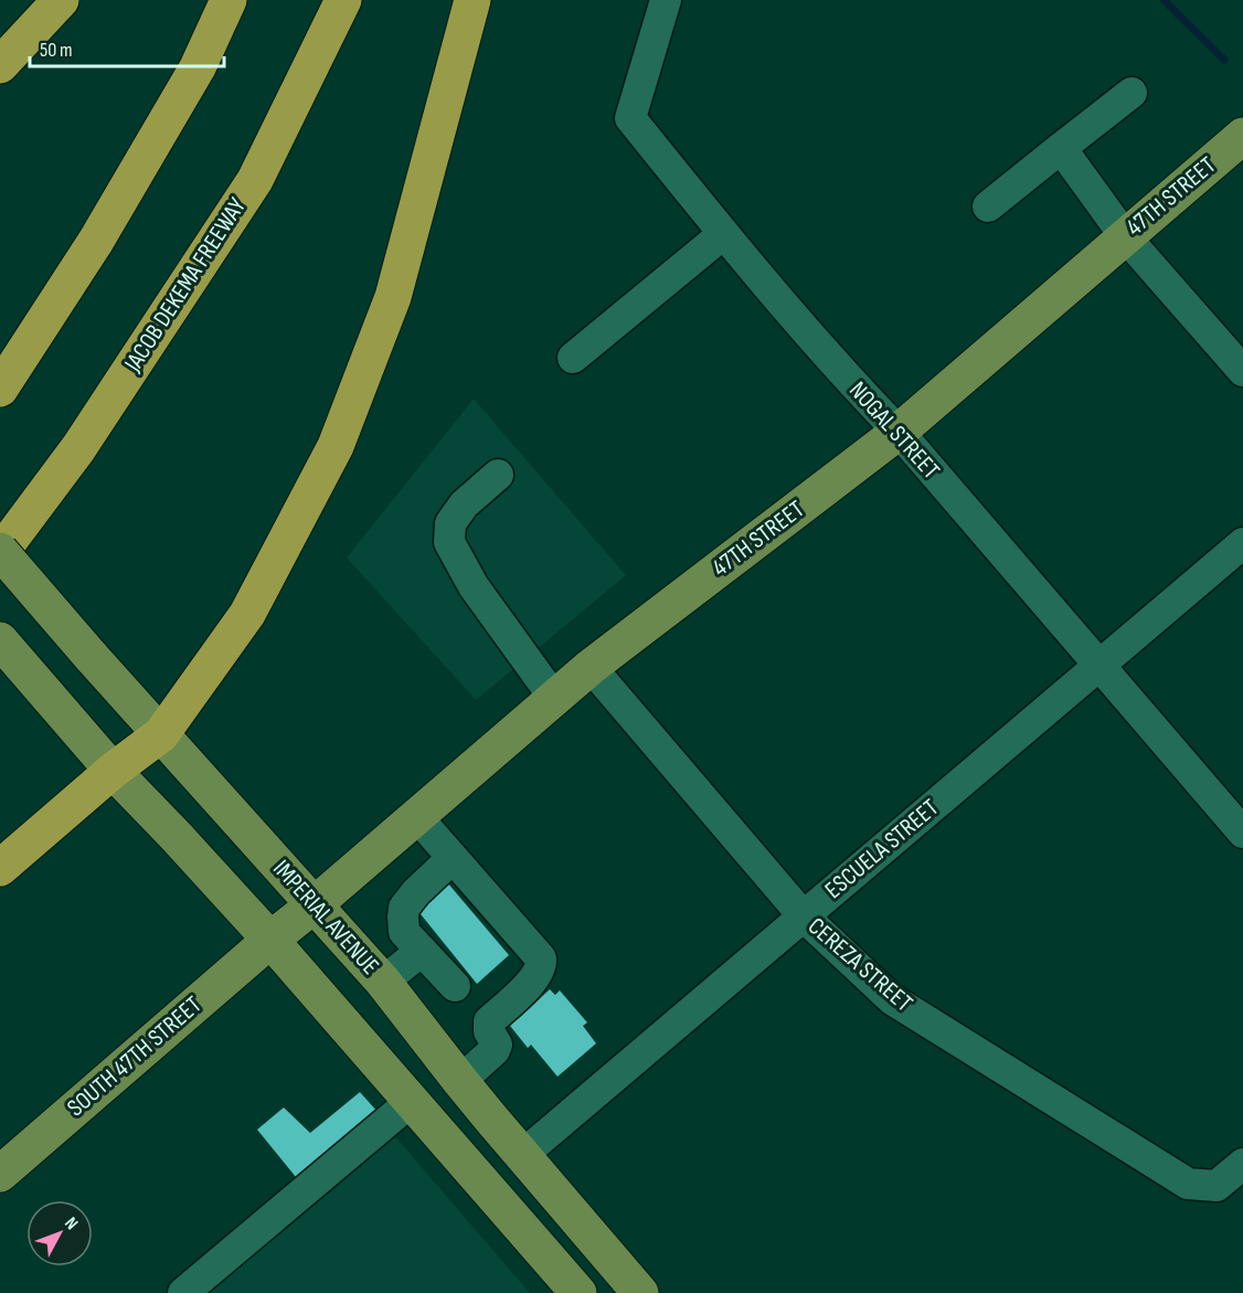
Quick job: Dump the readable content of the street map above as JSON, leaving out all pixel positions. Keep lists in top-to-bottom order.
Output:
{
  "streets": {
    "highway": ["JACOB DEKEMA FREEWAY"],
    "main road": ["47TH STREET", "IMPERIAL AVENUE", "SOUTH 47TH STREET"],
    "street": ["NOGAL STREET", "ESCUELA STREET", "CEREZA STREET"]
  },
  "crossings": [
    ["47TH STREET", "NOGAL STREET"],
    ["47TH STREET", "IMPERIAL AVENUE"],
    ["47TH STREET", "CEREZA STREET"],
    ["47TH STREET", "SOUTH 47TH STREET"],
    ["JACOB DEKEMA FREEWAY", "IMPERIAL AVENUE"],
    ["NOGAL STREET", "ESCUELA STREET"],
    ["ESCUELA STREET", "IMPERIAL AVENUE"],
    ["ESCUELA STREET", "CEREZA STREET"]
  ],
  "scale_bar": "50 m",
  "north": "top right"
}
